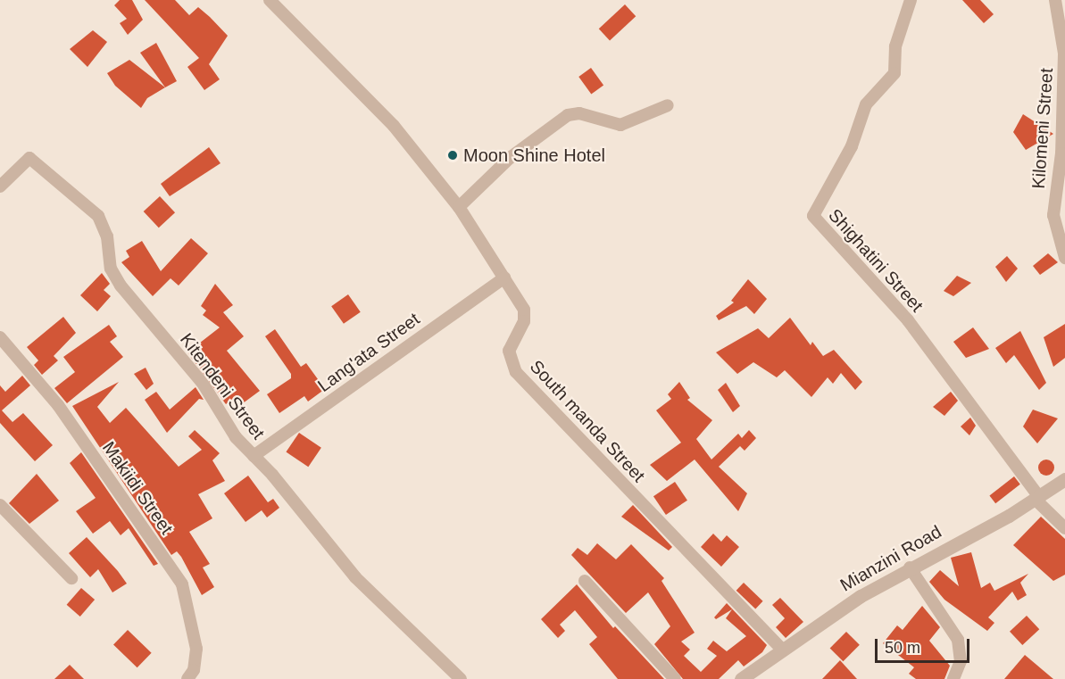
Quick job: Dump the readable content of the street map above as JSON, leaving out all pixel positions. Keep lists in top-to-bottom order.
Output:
{
  "streets": {
    "street": [
      "Kilomeni Street",
      "Shighatini Street",
      "Lang'ata Street",
      "Kitendeni Street",
      "South manda Street",
      "Makiidi Street",
      "Mianzini Road"
    ]
  },
  "crossings": [
    ["Shighatini Street", "Mianzini Road"],
    ["Lang'ata Street", "Kitendeni Street"],
    ["Lang'ata Street", "South manda Street"],
    ["South manda Street", "Mianzini Road"]
  ],
  "places": ["Moon Shine Hotel"],
  "scale_bar": "50 m"
}
